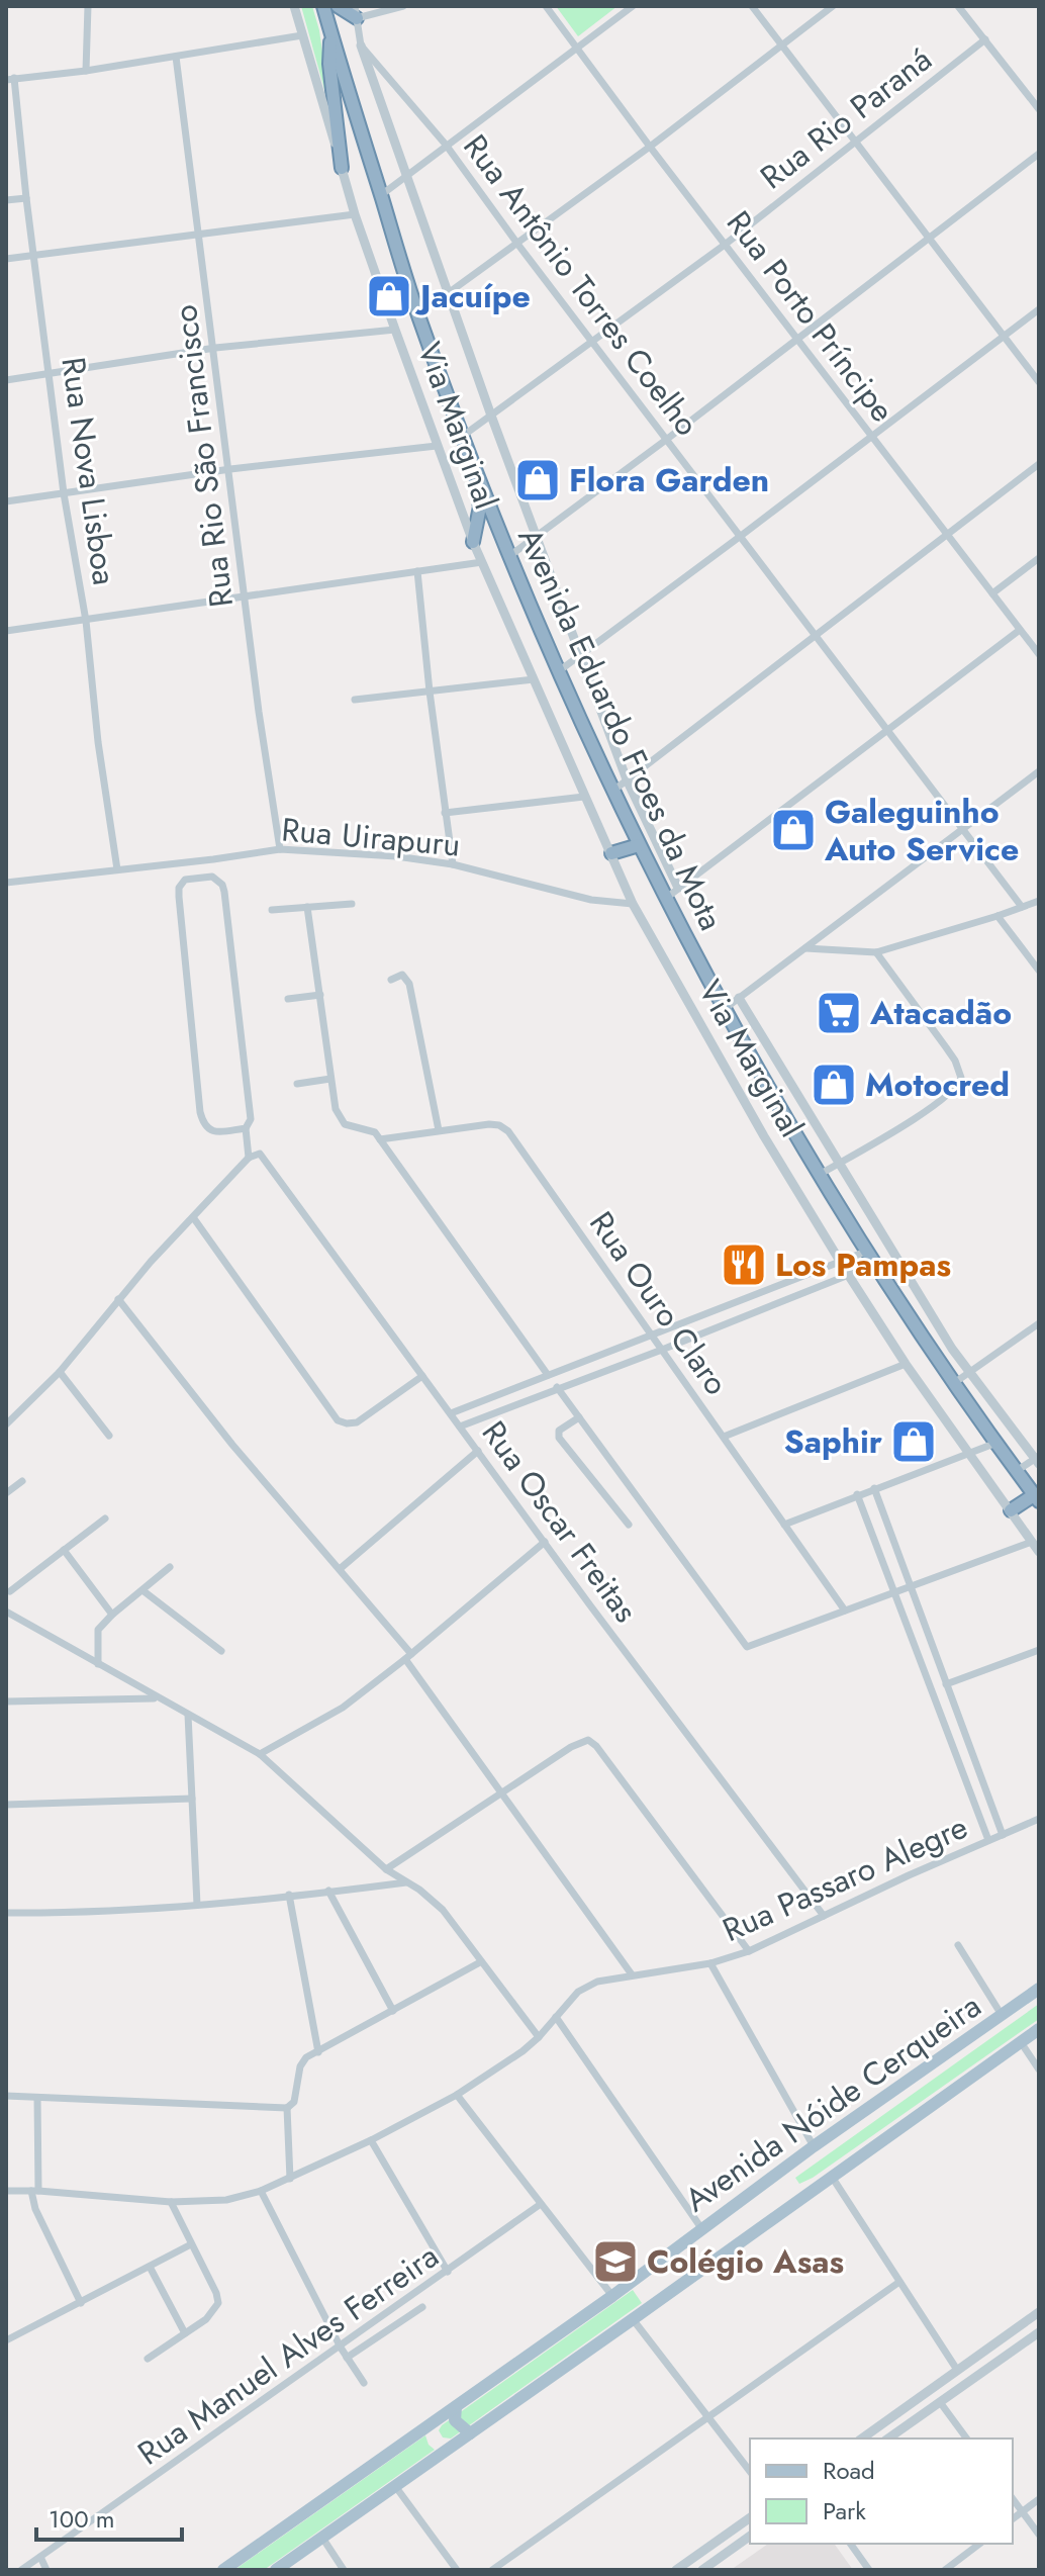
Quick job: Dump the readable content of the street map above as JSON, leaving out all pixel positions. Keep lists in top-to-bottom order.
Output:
{
  "streets": {
    "highway": ["Avenida Eduardo Froes da Mota"],
    "main road": ["Avenida Nóide Cerqueira"],
    "street": [
      "Rua Rio Paraná",
      "Rua Antônio Torres Coelho",
      "Rua Porto Príncipe",
      "Via Marginal",
      "Rua Rio São Francisco",
      "Rua Nova Lisboa",
      "Rua Uirapuru",
      "Rua Ouro Claro",
      "Rua Oscar Freitas",
      "Rua Passaro Alegre",
      "Rua Manuel Alves Ferreira"
    ]
  },
  "crossings": [
    ["Rua Rio Paraná", "Rua Antônio Torres Coelho"],
    ["Rua Rio Paraná", "Rua Porto Príncipe"],
    ["Rua Rio Paraná", "Avenida Eduardo Froes da Mota"],
    ["Via Marginal", "Rua Uirapuru"],
    ["Rua Rio São Francisco", "Rua Uirapuru"],
    ["Rua Nova Lisboa", "Rua Uirapuru"],
    ["Rua Oscar Freitas", "Rua Passaro Alegre"]
  ],
  "places": {
    "shop": [
      "Jacuípe",
      "Flora Garden",
      "Galeguinho Auto Service",
      "Motocred",
      "Saphir"
    ],
    "supermarket": ["Atacadão"],
    "restaurant": ["Los Pampas"],
    "school or university": ["Colégio Asas"]
  },
  "legend": ["Road", "Park"],
  "scale_bar": "100 m"
}
